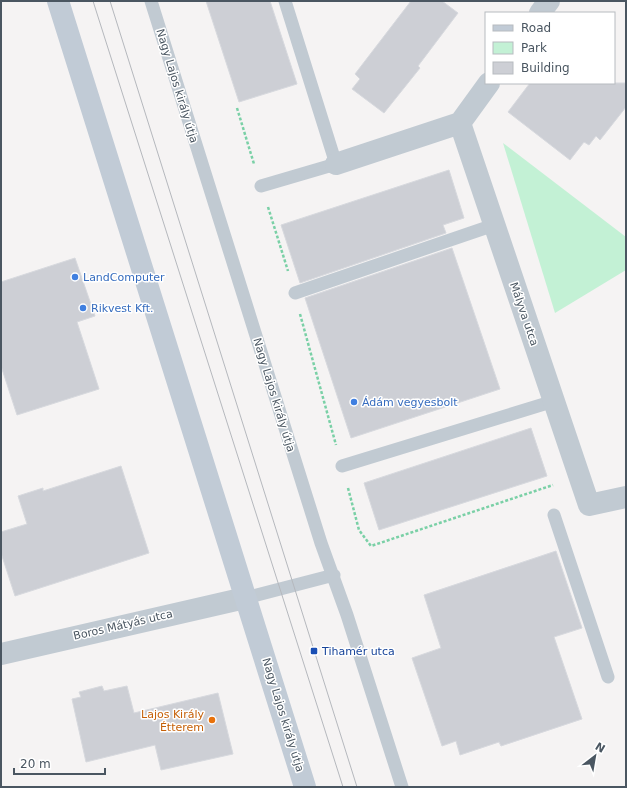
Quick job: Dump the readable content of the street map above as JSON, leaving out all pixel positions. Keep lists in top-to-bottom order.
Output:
{
  "streets": {
    "main road": ["Nagy Lajos király útja"],
    "street": ["Mályva utca", "Boros Mátyás utca"]
  },
  "crossings": [
    ["Nagy Lajos király útja", "Boros Mátyás utca"]
  ],
  "places": {
    "other": [
      "LandComputer",
      "Rikvest Kft.",
      "Ádám vegyesbolt",
      "Lajos Király Étterem"
    ],
    "transit": ["Tihamér utca"]
  },
  "legend": ["Road", "Park", "Building"],
  "scale_bar": "20 m",
  "north": "top right"
}
